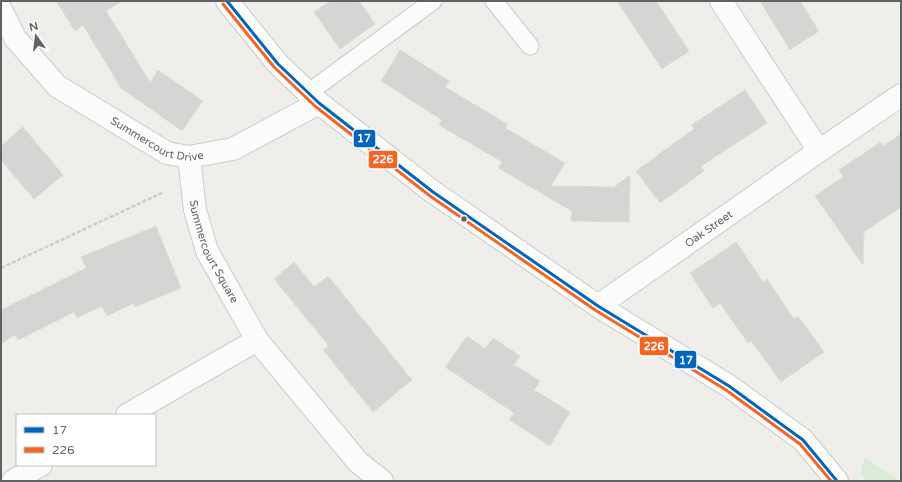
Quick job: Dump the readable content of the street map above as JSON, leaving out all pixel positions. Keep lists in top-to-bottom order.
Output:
{
  "streets": {
    "street": ["Summercourt Drive", "Oak Street", "Summercourt Square"]
  },
  "crossings": [
    ["Summercourt Drive", "Summercourt Square"]
  ],
  "lines": ["transit line 17", "transit line 226"],
  "legend": ["17", "226"],
  "north": "top"
}
